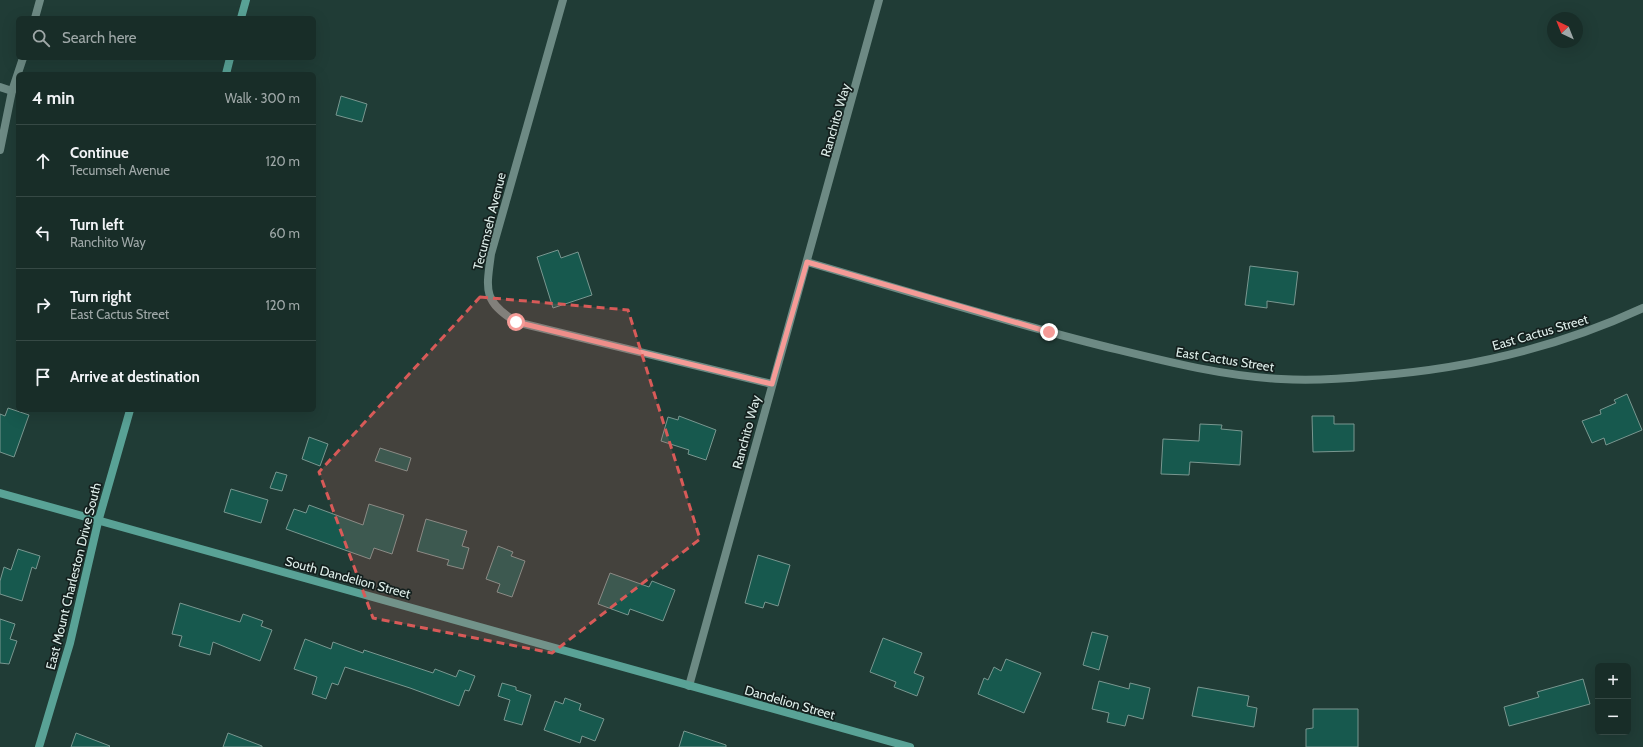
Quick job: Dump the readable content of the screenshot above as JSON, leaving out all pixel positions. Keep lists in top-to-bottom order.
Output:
{
  "streets": {
    "street": [
      "Ranchito Way",
      "Tecumseh Avenue",
      "East Cactus Street",
      "East Mount Charleston Drive South",
      "South Dandelion Street",
      "Dandelion Street"
    ]
  },
  "crossings": [
    ["Ranchito Way", "Tecumseh Avenue"],
    ["Ranchito Way", "East Cactus Street"],
    ["Ranchito Way", "South Dandelion Street"],
    ["Ranchito Way", "Dandelion Street"],
    ["East Mount Charleston Drive South", "South Dandelion Street"],
    ["South Dandelion Street", "Dandelion Street"]
  ],
  "north": "top left",
  "page": {
    "search": "Search here",
    "heading": ["4 min", "Walk · 300 m"],
    "list": [
      ["Continue", "Tecumseh Avenue", "120 m"],
      ["Turn left", "Ranchito Way", "60 m"],
      ["Turn right", "East Cactus Street", "120 m"],
      "Arrive at destination"
    ],
    "map_buttons": ["+", "−"]
  }
}
